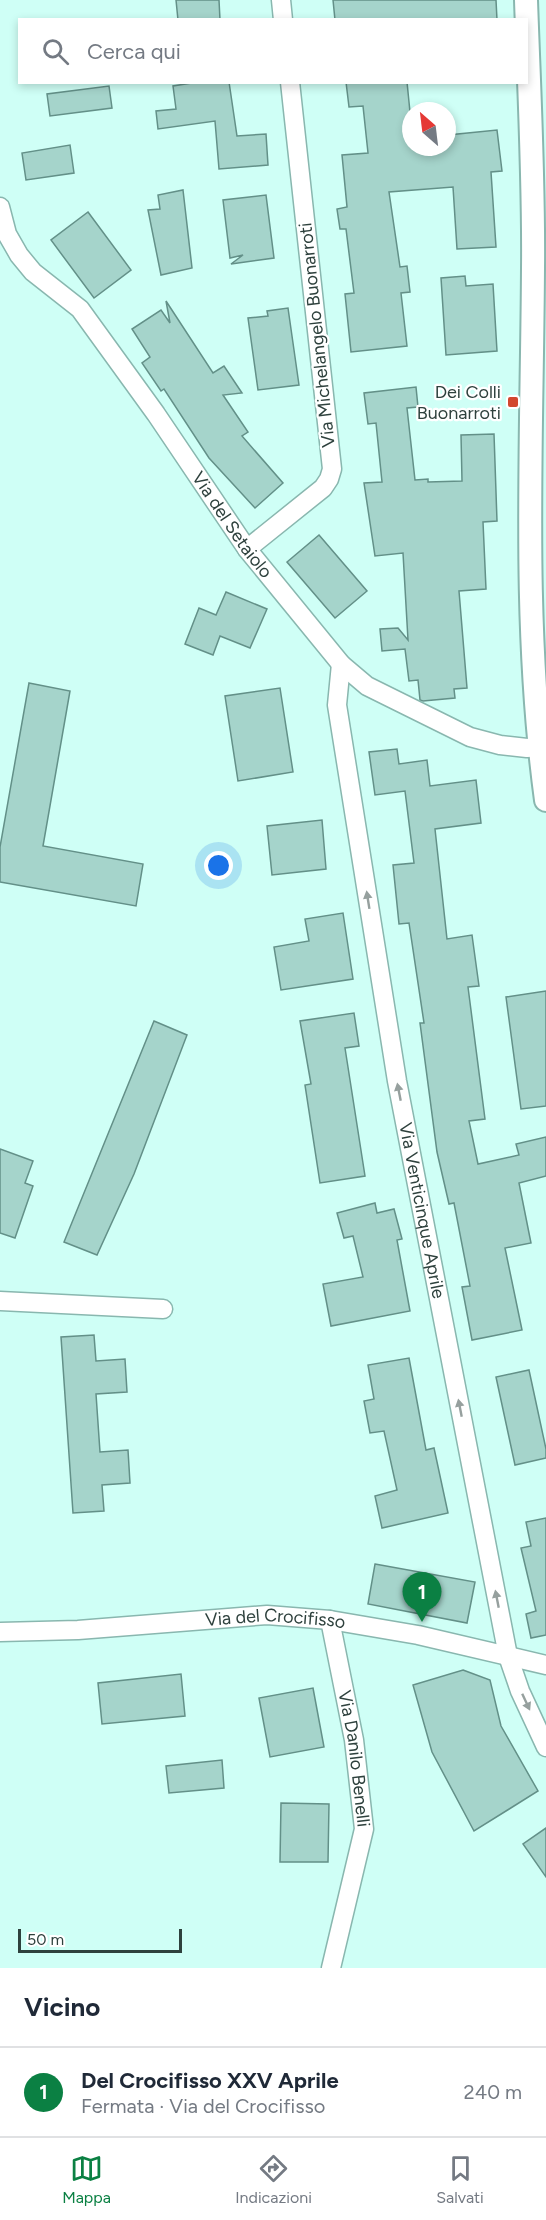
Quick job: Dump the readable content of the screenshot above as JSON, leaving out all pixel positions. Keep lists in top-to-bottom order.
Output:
{
  "streets": {
    "street": [
      "Via Michelangelo Buonarroti",
      "Via del Setaiolo",
      "Via Venticinque Aprile",
      "Via del Crocifisso",
      "Via Danilo Benelli"
    ]
  },
  "crossings": [
    ["Via Michelangelo Buonarroti", "Via del Setaiolo"],
    ["Via del Setaiolo", "Via Venticinque Aprile"],
    ["Via Venticinque Aprile", "Via del Crocifisso"],
    ["Via del Crocifisso", "Via Danilo Benelli"]
  ],
  "one_way": ["Via Venticinque Aprile"],
  "places": {
    "transit": ["Dei Colli Buonarroti"]
  },
  "scale_bar": "50 m",
  "north": "top left",
  "page": {
    "search": "Cerca qui",
    "pins": "1",
    "scale": "50 m",
    "heading": "Vicino",
    "list": [
      {
        "mark": "1",
        "name": "Del Crocifisso XXV Aprile",
        "note": "Fermata · Via del Crocifisso",
        "value": "240 m"
      }
    ],
    "nav": ["Mappa", "Indicazioni", "Salvati"]
  }
}
